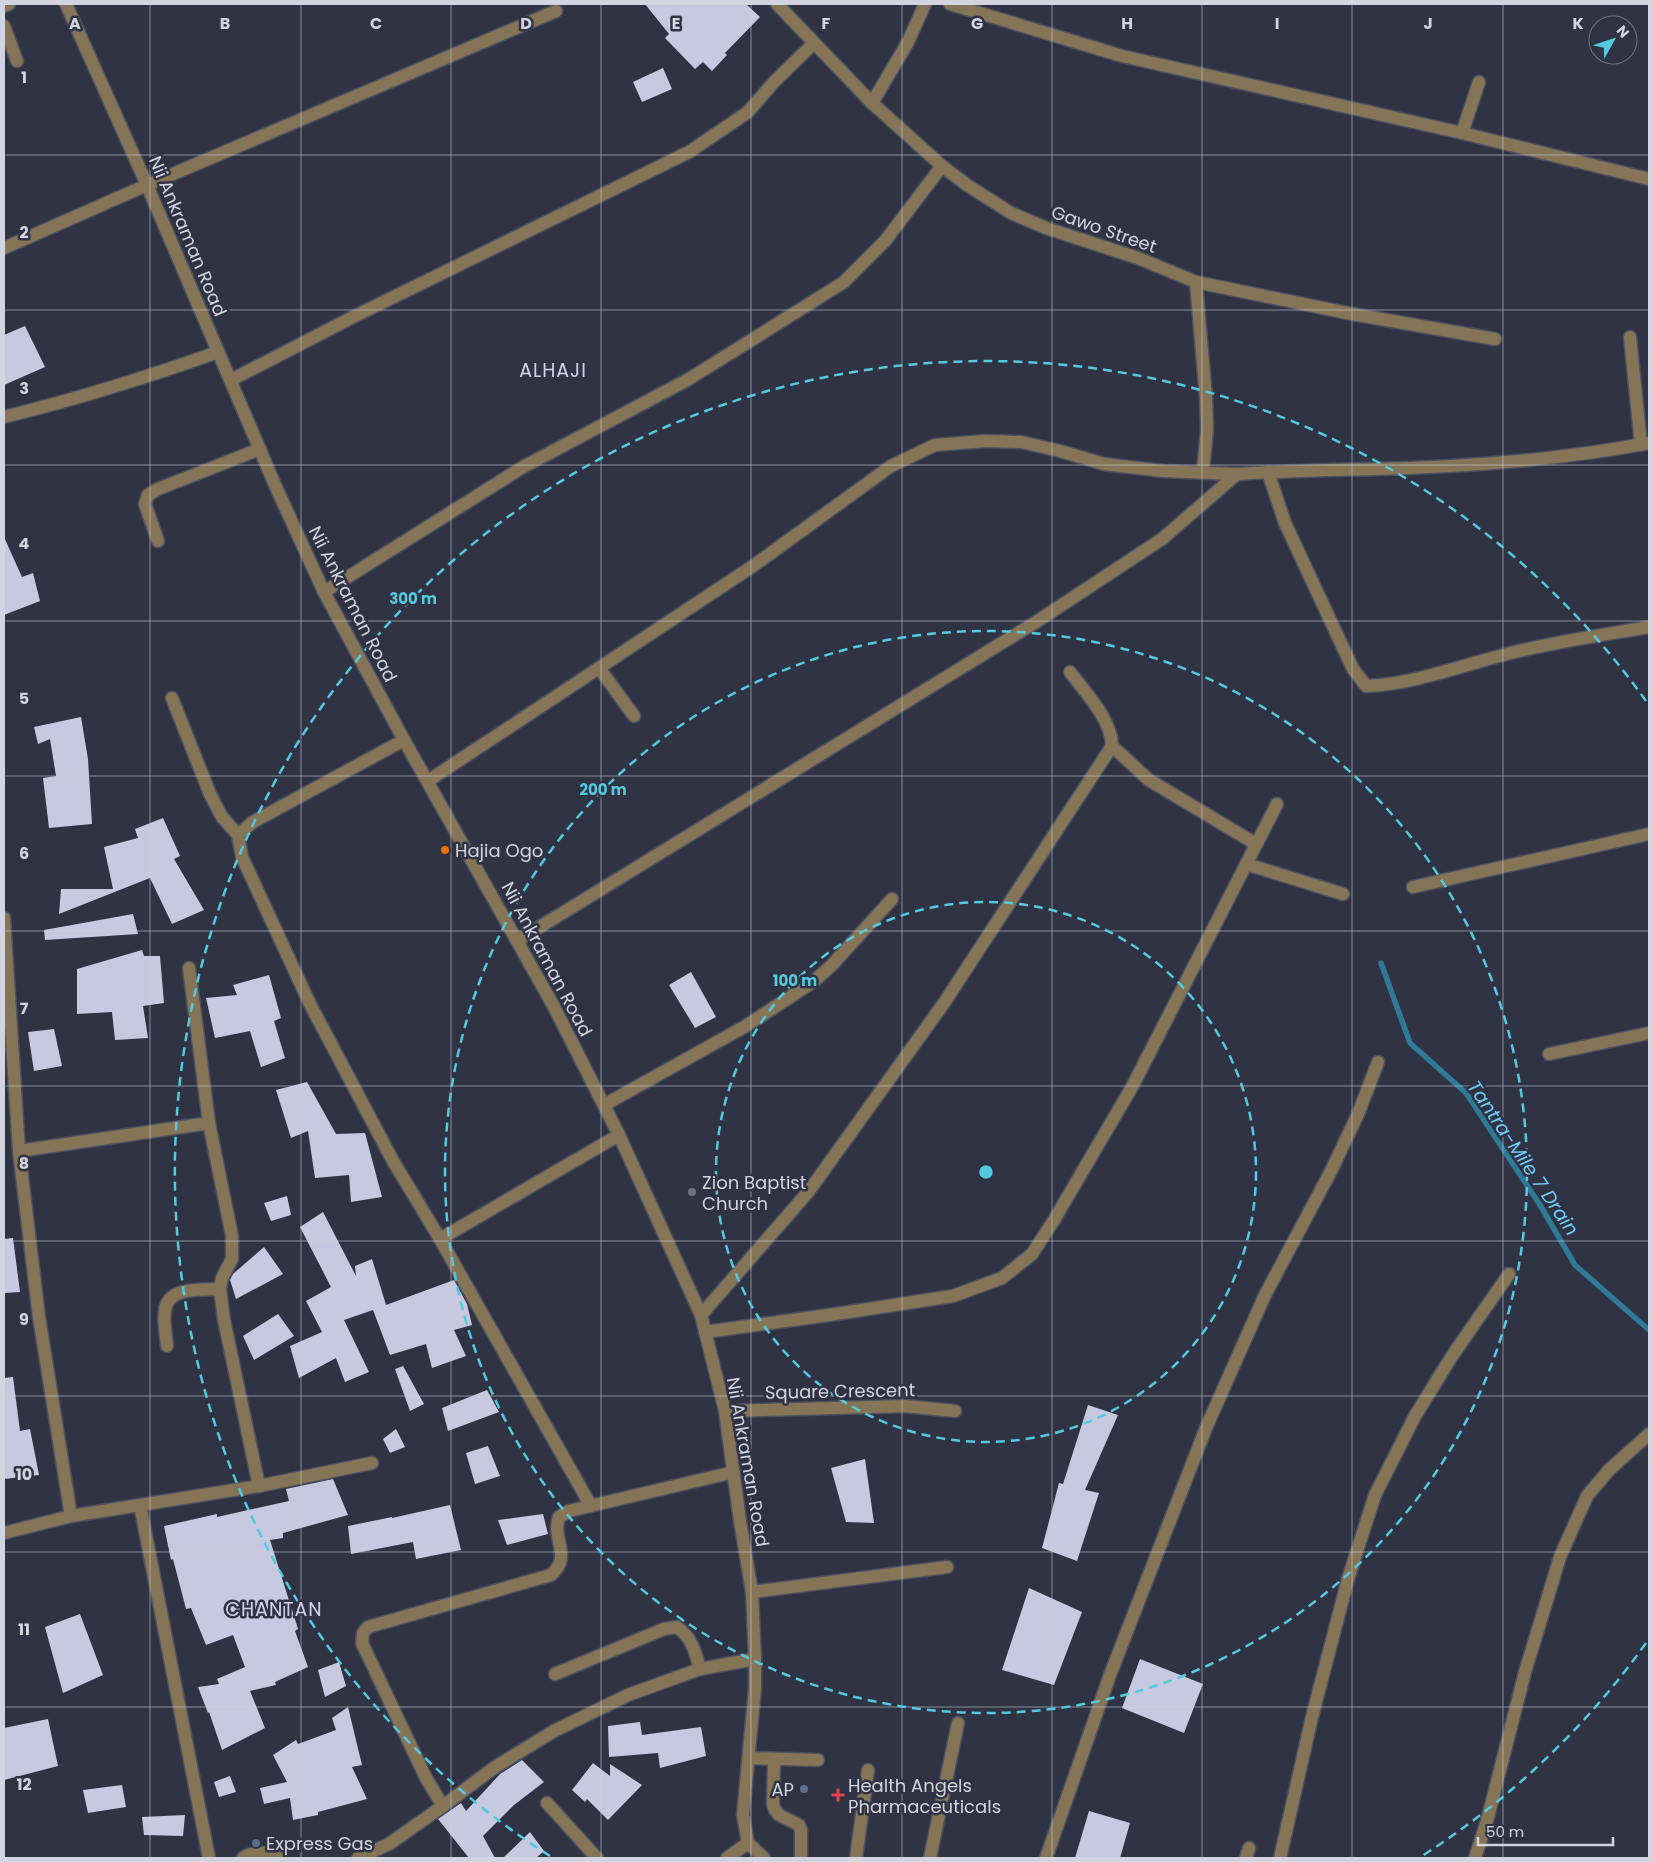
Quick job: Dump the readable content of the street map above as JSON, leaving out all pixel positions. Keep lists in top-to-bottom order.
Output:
{
  "streets": {
    "street": ["Gawo Street", "Nii Ankraman Road", "Square Crescent"]
  },
  "crossings": [
    ["Nii Ankraman Road", "Square Crescent"]
  ],
  "districts": ["ALHAJI", "CHANTAN"],
  "water": ["Tantra-Mile 7 Drain"],
  "places": {
    "other": [
      "Hajia Ogo",
      "Zion Baptist Church",
      "AP",
      "Express Gas"
    ],
    "health": ["Health Angels Pharmaceuticals"]
  },
  "scale_bar": "50 m",
  "north": "top right",
  "grid": {
    "columns": [
      "A",
      "B",
      "C",
      "D",
      "E",
      "F",
      "G",
      "H",
      "I",
      "J",
      "K"
    ],
    "rows": [
      "1",
      "2",
      "3",
      "4",
      "5",
      "6",
      "7",
      "8",
      "9",
      "10",
      "11",
      "12"
    ]
  },
  "rings": ["300 m", "200 m", "100 m"]
}
